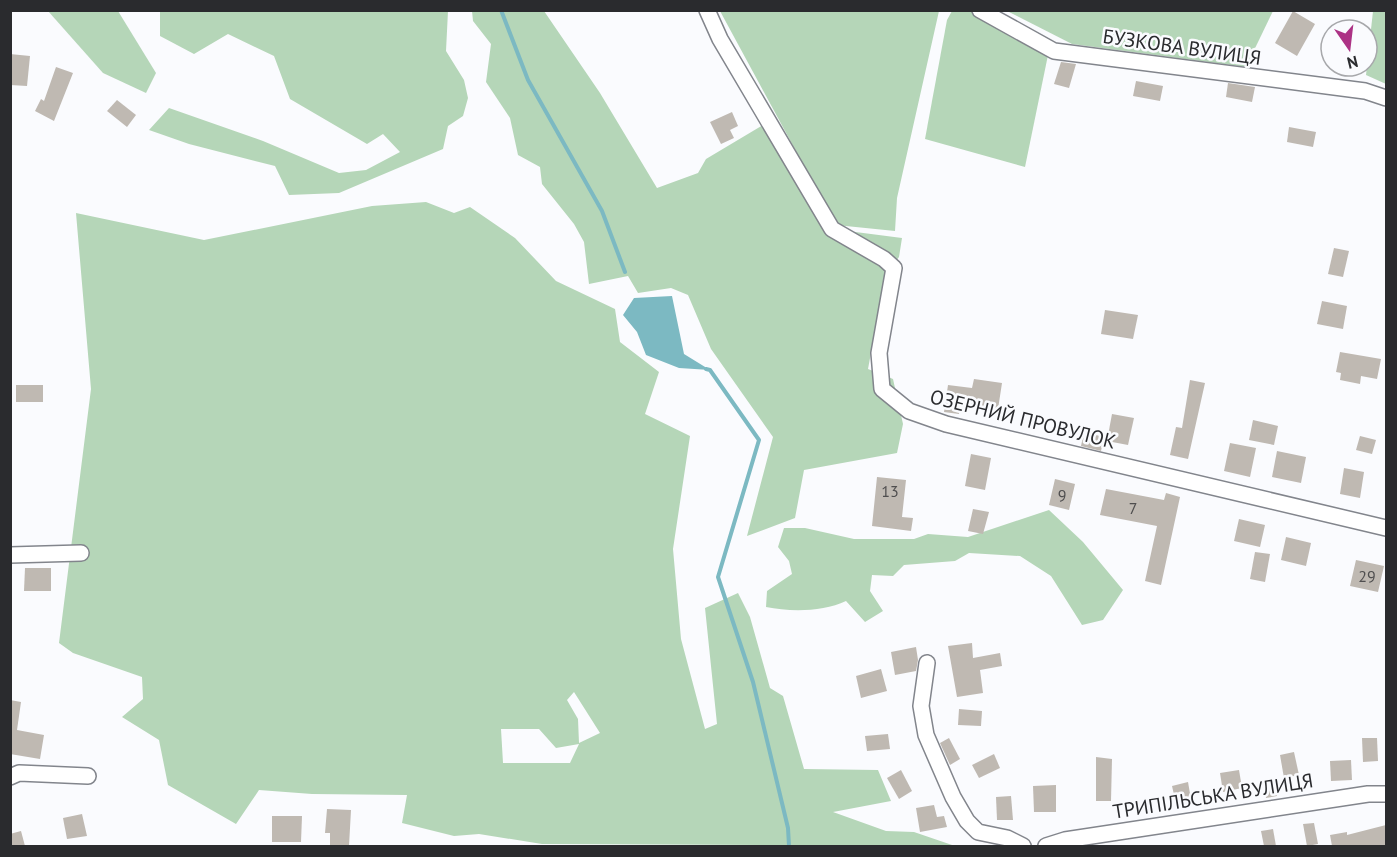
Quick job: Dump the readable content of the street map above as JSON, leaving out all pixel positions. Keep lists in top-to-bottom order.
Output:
{
  "streets": {
    "street": ["БУЗКОВА ВУЛИЦЯ", "ОЗЕРНИЙ ПРОВУЛОК", "ТРИПІЛЬСЬКА ВУЛИЦЯ"]
  },
  "house_numbers": [
    "13",
    "9",
    "7",
    "29"
  ],
  "north": "bottom"
}
